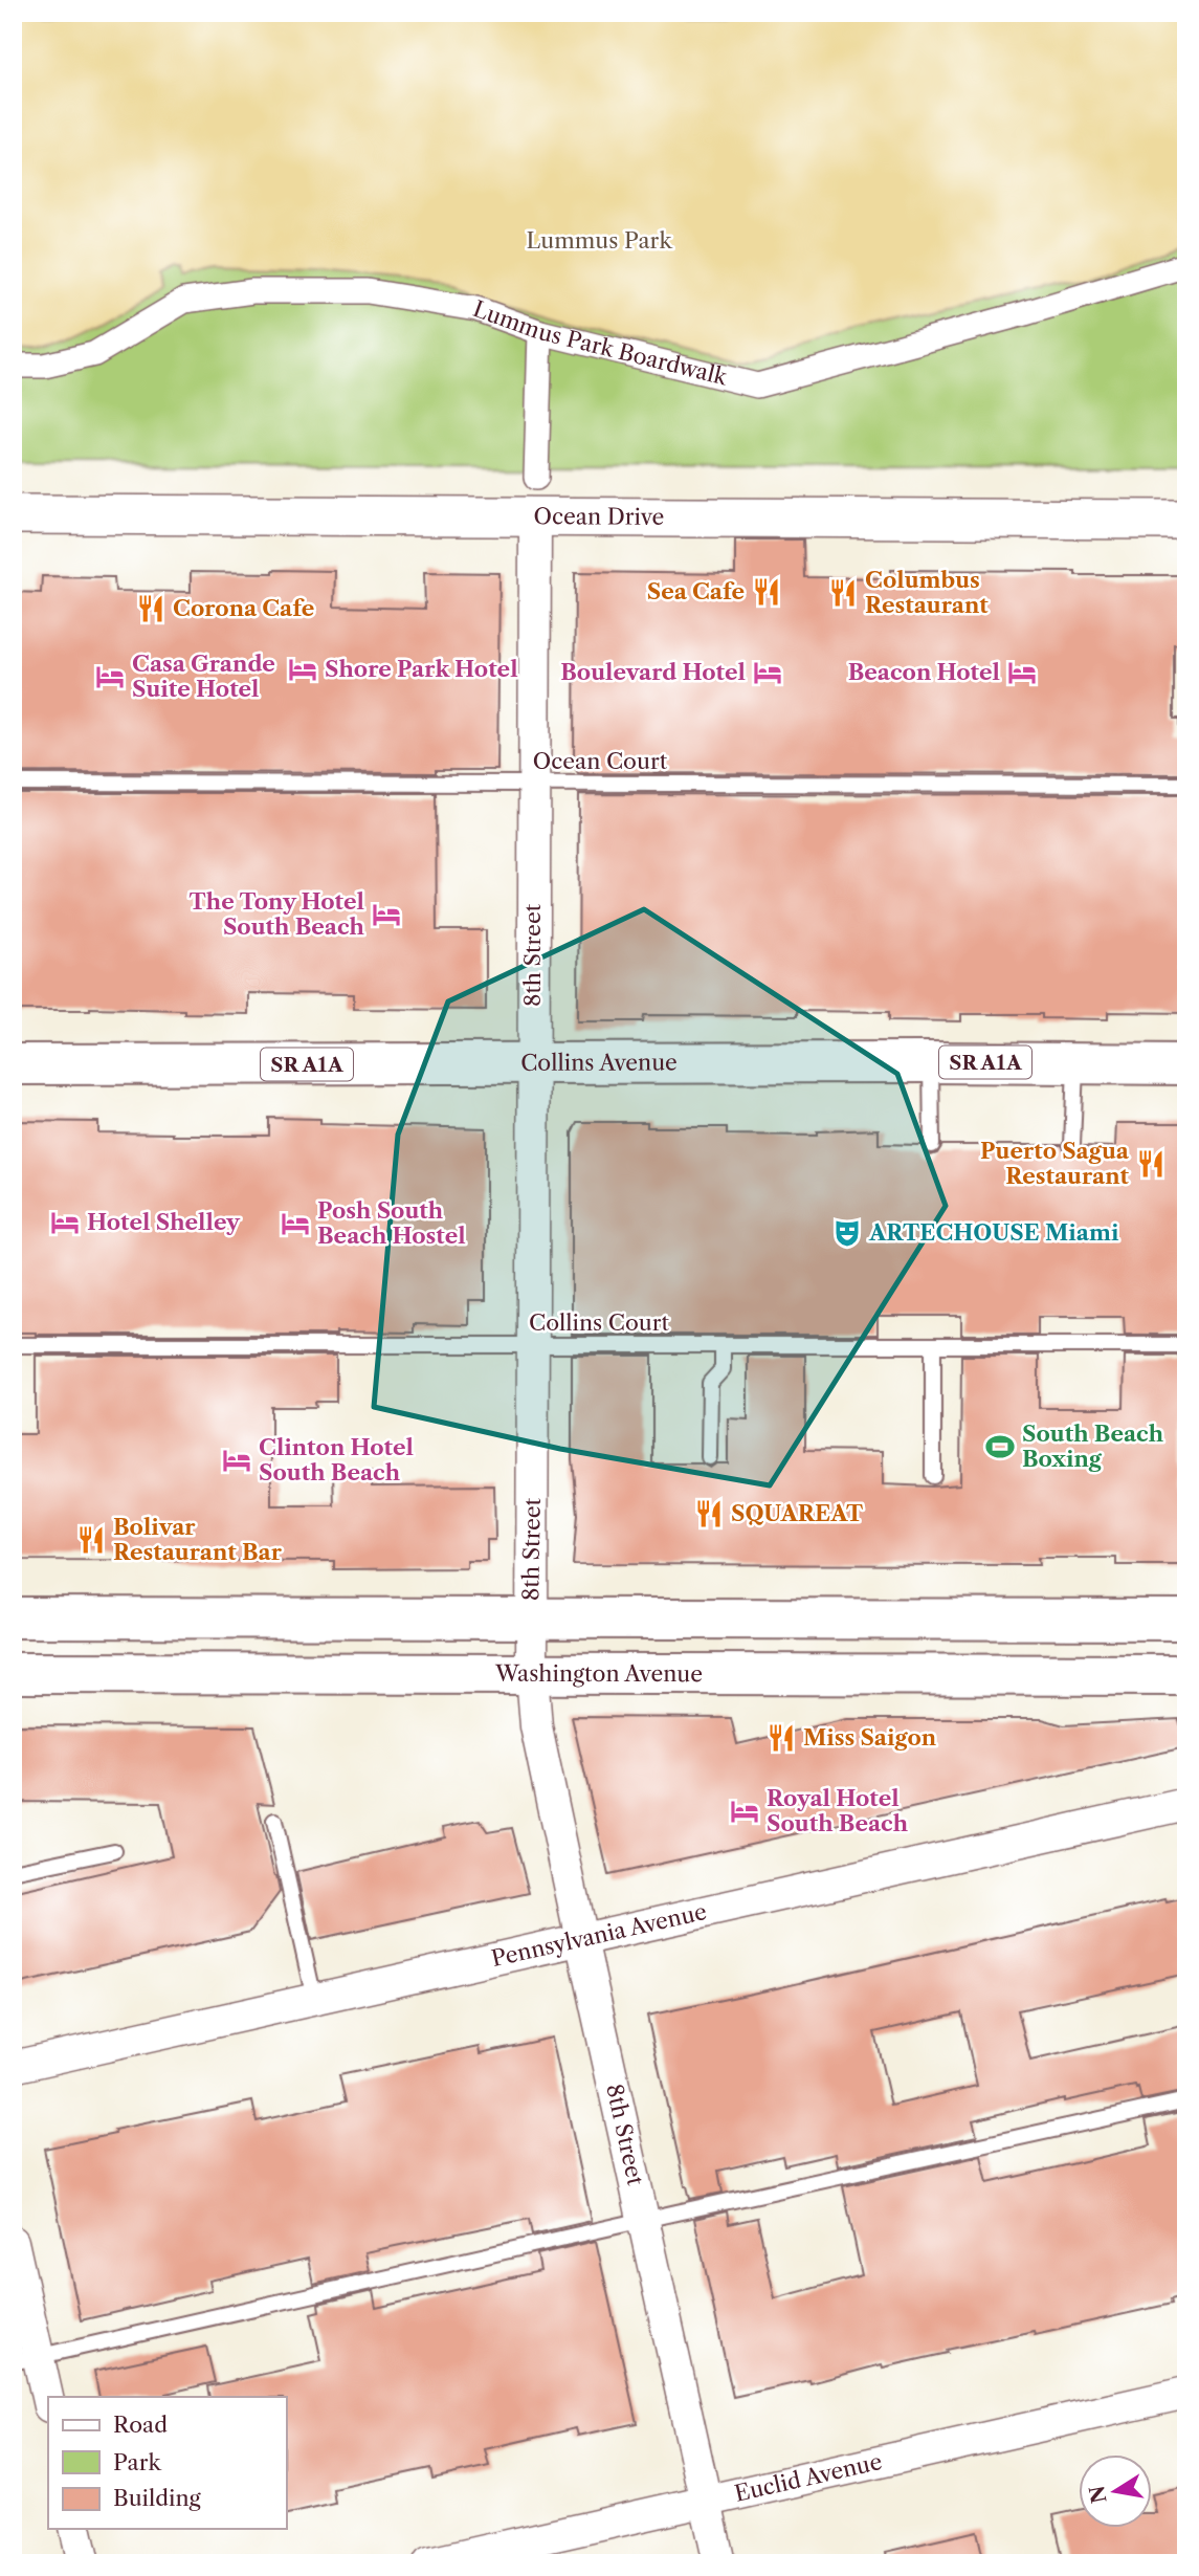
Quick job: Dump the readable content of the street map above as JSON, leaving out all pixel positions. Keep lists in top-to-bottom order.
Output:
{
  "streets": {
    "main road": ["SR A1A", "Collins Avenue", "Washington Avenue"],
    "street": [
      "Lummus Park Boardwalk",
      "Ocean Drive",
      "8th Street",
      "Pennsylvania Avenue",
      "Euclid Avenue"
    ],
    "lane": ["Ocean Court", "Collins Court"]
  },
  "crossings": [
    ["Ocean Drive", "8th Street"],
    ["Ocean Court", "8th Street"],
    ["8th Street", "Collins Avenue"],
    ["8th Street", "Collins Court"],
    ["8th Street", "Washington Avenue"],
    ["8th Street", "Pennsylvania Avenue"],
    ["8th Street", "Euclid Avenue"]
  ],
  "parks": ["Lummus Park"],
  "places": {
    "restaurant": [
      "Sea Cafe",
      "Columbus Restaurant",
      "Corona Cafe",
      "Puerto Sagua Restaurant",
      "SQUAREAT",
      "Bolivar Restaurant Bar",
      "Miss Saigon"
    ],
    "hotel": [
      "Shore Park Hotel",
      "Boulevard Hotel",
      "Beacon Hotel",
      "Casa Grande Suite Hotel",
      "The Tony Hotel South Beach",
      "Hotel Shelley",
      "Posh South Beach Hostel",
      "Clinton Hotel South Beach",
      "Royal Hotel South Beach"
    ],
    "theatre": ["ARTECHOUSE Miami"],
    "sports": ["South Beach Boxing"]
  },
  "legend": ["Road", "Park", "Building"],
  "north": "left"
}
